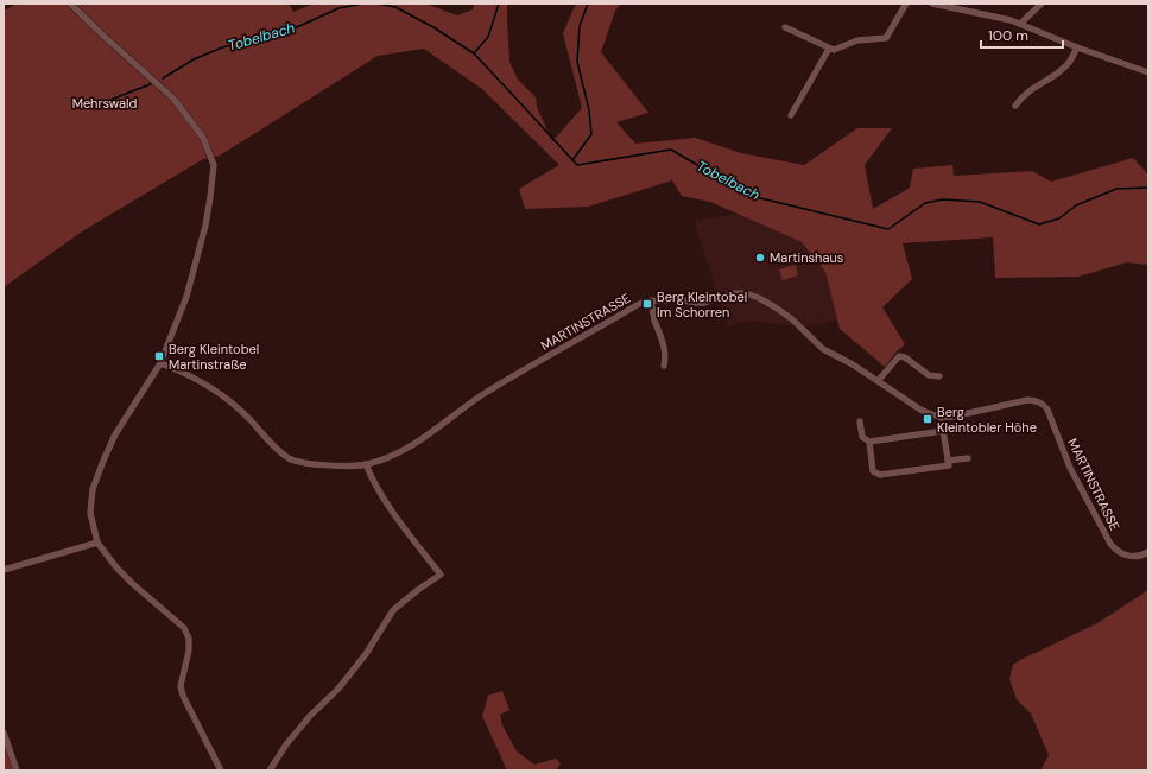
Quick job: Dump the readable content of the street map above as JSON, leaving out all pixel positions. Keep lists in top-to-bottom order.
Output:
{
  "streets": {
    "street": ["MARTINSTRASSE"]
  },
  "water": ["Tobelbach"],
  "parks": ["Mehrswald"],
  "places": {
    "other": ["Martinshaus"],
    "transit": ["Berg Kleintobel Im Schorren", "Berg Kleintobel Martinstraße", "Berg Kleintobler Höhe"]
  },
  "scale_bar": "100 m"
}
